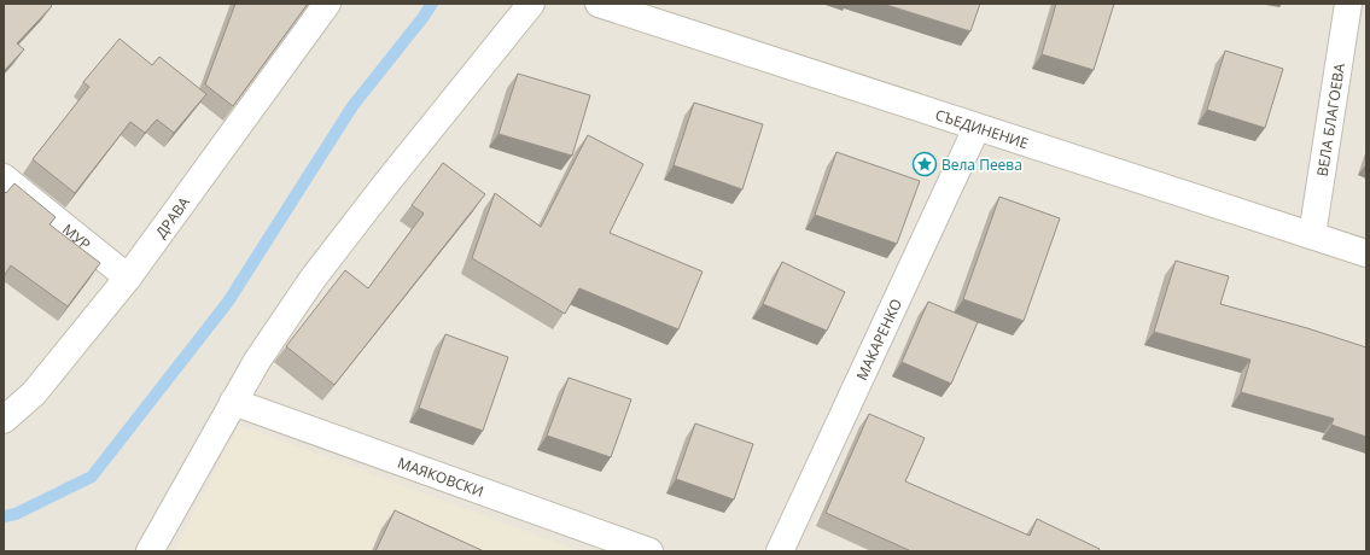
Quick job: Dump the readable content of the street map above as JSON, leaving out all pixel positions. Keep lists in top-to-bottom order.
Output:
{
  "streets": {
    "street": [
      "ВЕЛА БЛАГОЕВА",
      "СЪЕДИНЕНИЕ",
      "ДРАВА",
      "МУР",
      "МАКАРЕНКО",
      "МАЯКОВСКИ"
    ]
  },
  "crossings": [
    ["ВЕЛА БЛАГОЕВА", "СЪЕДИНЕНИЕ"],
    ["СЪЕДИНЕНИЕ", "МАКАРЕНКО"],
    ["ДРАВА", "МУР"]
  ],
  "places": {
    "place": ["Вела Пеева"]
  }
}
